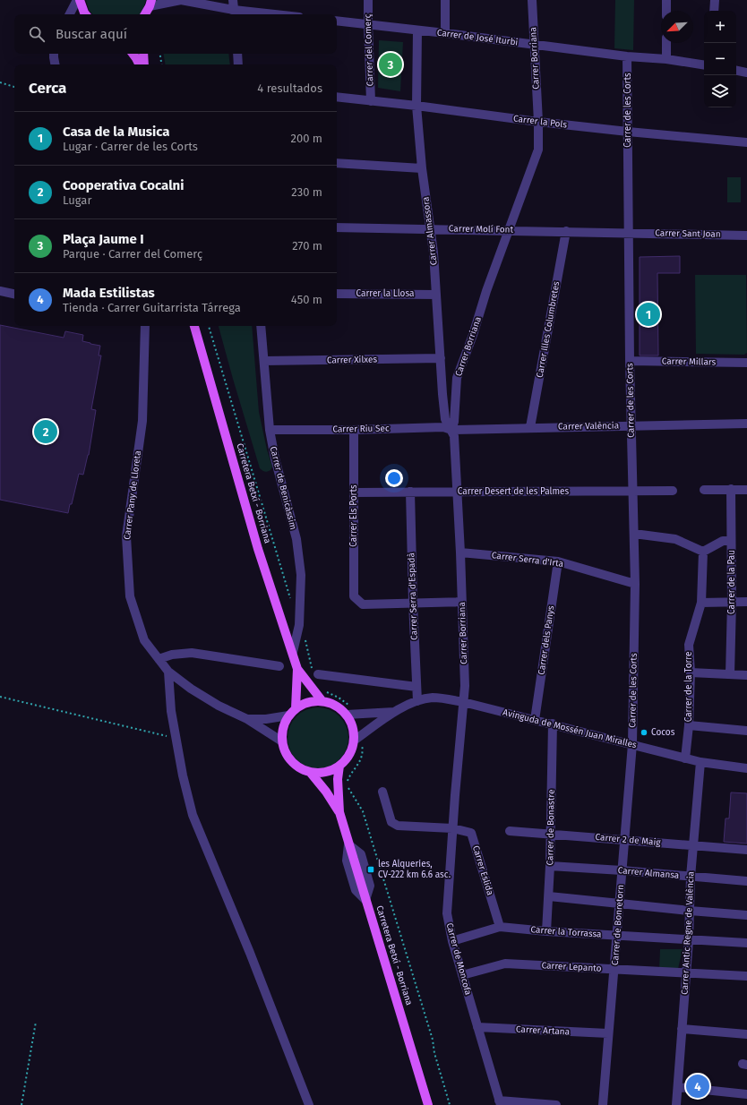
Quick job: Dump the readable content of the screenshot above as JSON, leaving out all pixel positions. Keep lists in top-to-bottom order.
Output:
{
  "streets": {
    "main road": ["Carretera Betxí - Borriana"],
    "street": [
      "Carrer de José Iturbi",
      "Carrer del Comerç",
      "Carrer Borriana",
      "Carrer de les Corts",
      "Carrer la Pols",
      "Carrer Molí Font",
      "Carrer Almassora",
      "Carrer Sant Joan",
      "Carrer la Llosa",
      "Carrer Illes Columbretes",
      "Carrer Xilxes",
      "Carrer Millars",
      "Carrer València",
      "Carrer Riu Sec",
      "Carrer de Benicàssim",
      "Carrer Desert de les Palmes",
      "Carrer Pany de Lloreta",
      "Carrer Els Ports",
      "Carrer Serra d'Irta",
      "Carrer de la Pau",
      "Carrer Serra d'Espadà",
      "Carrer dels Panys",
      "Carrer de la Torre",
      "Avinguda de Mossén Juan Miralles",
      "Carrer de Bonastre",
      "Carrer 2 de Maig",
      "Carrer Eslida",
      "Carrer Almansa",
      "Carrer de Bonretorn",
      "Carrer la Torrassa",
      "Carrer Antic Regne de València",
      "Carrer de Moncofa",
      "Carrer Lepanto",
      "Carrer Artana"
    ]
  },
  "crossings": [
    ["Carrer de José Iturbi", "Carrer del Comerç"],
    ["Carrer de José Iturbi", "Carrer Borriana"],
    ["Carrer de José Iturbi", "Carrer de les Corts"],
    ["Carrer de José Iturbi", "Carrer Almassora"],
    ["Carrer del Comerç", "Carrer la Pols"],
    ["Carrer Borriana", "Carrer la Pols"],
    ["Carrer Borriana", "Carrer Molí Font"],
    ["Carrer Borriana", "Carrer Almassora"],
    ["Carrer Borriana", "Carrer València"],
    ["Carrer Borriana", "Carrer Riu Sec"],
    ["Carrer Borriana", "Carrer Desert de les Palmes"],
    ["Carrer Borriana", "Carrer Serra d'Irta"],
    ["Carrer Borriana", "Avinguda de Mossén Juan Miralles"],
    ["Carrer Borriana", "Carrer de Moncofa"],
    ["Carrer de les Corts", "Carrer la Pols"],
    ["Carrer de les Corts", "Carrer Molí Font"],
    ["Carrer de les Corts", "Carrer Sant Joan"],
    ["Carrer de les Corts", "Carrer Millars"],
    ["Carrer de les Corts", "Carrer València"],
    ["Carrer de les Corts", "Carrer Desert de les Palmes"],
    ["Carrer de les Corts", "Carrer Serra d'Irta"],
    ["Carrer de les Corts", "Avinguda de Mossén Juan Miralles"],
    ["Carrer de les Corts", "Carrer de Bonretorn"],
    ["Carrer la Pols", "Carrer Almassora"],
    ["Carrer Molí Font", "Carrer Almassora"],
    ["Carrer Molí Font", "Carrer Sant Joan"],
    ["Carrer Molí Font", "Carrer Illes Columbretes"],
    ["Carrer Almassora", "Carrer la Llosa"],
    ["Carrer Almassora", "Carrer Xilxes"],
    ["Carrer Almassora", "Carrer València"],
    ["Carrer Almassora", "Carrer Riu Sec"],
    ["Carrer Illes Columbretes", "Carrer València"],
    ["Carrer Xilxes", "Carrer de Benicàssim"],
    ["Carrer València", "Carrer Riu Sec"],
    ["Carrer Riu Sec", "Carrer de Benicàssim"],
    ["Carrer Riu Sec", "Carrer Els Ports"],
    ["Carrer de Benicàssim", "Carretera Betxí - Borriana"],
    ["Carrer Desert de les Palmes", "Carrer Els Ports"],
    ["Carrer Desert de les Palmes", "Carrer Serra d'Espadà"],
    ["Carretera Betxí - Borriana", "Carrer Pany de Lloreta"],
    ["Carretera Betxí - Borriana", "Avinguda de Mossén Juan Miralles"],
    ["Carrer Pany de Lloreta", "Avinguda de Mossén Juan Miralles"],
    ["Carrer Els Ports", "Carrer Serra d'Espadà"],
    ["Carrer Serra d'Irta", "Carrer dels Panys"],
    ["Carrer Serra d'Espadà", "Avinguda de Mossén Juan Miralles"],
    ["Carrer dels Panys", "Avinguda de Mossén Juan Miralles"],
    ["Carrer de la Torre", "Avinguda de Mossén Juan Miralles"],
    ["Avinguda de Mossén Juan Miralles", "Carrer de Bonastre"],
    ["Avinguda de Mossén Juan Miralles", "Carrer de Bonretorn"],
    ["Avinguda de Mossén Juan Miralles", "Carrer Antic Regne de València"],
    ["Avinguda de Mossén Juan Miralles", "Carrer de Moncofa"],
    ["Carrer de Bonastre", "Carrer 2 de Maig"],
    ["Carrer de Bonastre", "Carrer Almansa"],
    ["Carrer de Bonastre", "Carrer la Torrassa"],
    ["Carrer 2 de Maig", "Carrer de Bonretorn"],
    ["Carrer 2 de Maig", "Carrer Antic Regne de València"],
    ["Carrer Eslida", "Carrer la Torrassa"],
    ["Carrer Eslida", "Carrer de Moncofa"],
    ["Carrer Almansa", "Carrer de Bonretorn"],
    ["Carrer Almansa", "Carrer Antic Regne de València"],
    ["Carrer de Bonretorn", "Carrer la Torrassa"],
    ["Carrer de Bonretorn", "Carrer Lepanto"],
    ["Carrer de Bonretorn", "Carrer Artana"],
    ["Carrer la Torrassa", "Carrer Antic Regne de València"],
    ["Carrer la Torrassa", "Carrer de Moncofa"],
    ["Carrer Antic Regne de València", "Carrer Lepanto"],
    ["Carrer de Moncofa", "Carrer Lepanto"],
    ["Carrer de Moncofa", "Carrer Artana"]
  ],
  "places": {
    "other": ["Cocos"],
    "transit": ["les Alqueries, CV-222 km 6.6 asc."]
  },
  "north": "bottom left",
  "page": {
    "map_buttons": ["+", "−"],
    "search": "Buscar aquí",
    "pins": [
      "3",
      "1",
      "2",
      "4"
    ],
    "heading": ["Cerca", "4 resultados"],
    "list": [
      {
        "mark": "1",
        "name": "Casa de la Musica",
        "note": "Lugar · Carrer de les Corts",
        "value": "200 m"
      },
      {
        "mark": "2",
        "name": "Cooperativa Cocalni",
        "note": "Lugar",
        "value": "230 m"
      },
      {
        "mark": "3",
        "name": "Plaça Jaume I",
        "note": "Parque · Carrer del Comerç",
        "value": "270 m"
      },
      {
        "mark": "4",
        "name": "Mada Estilistas",
        "note": "Tienda · Carrer Guitarrista Tárrega",
        "value": "450 m"
      }
    ]
  }
}
